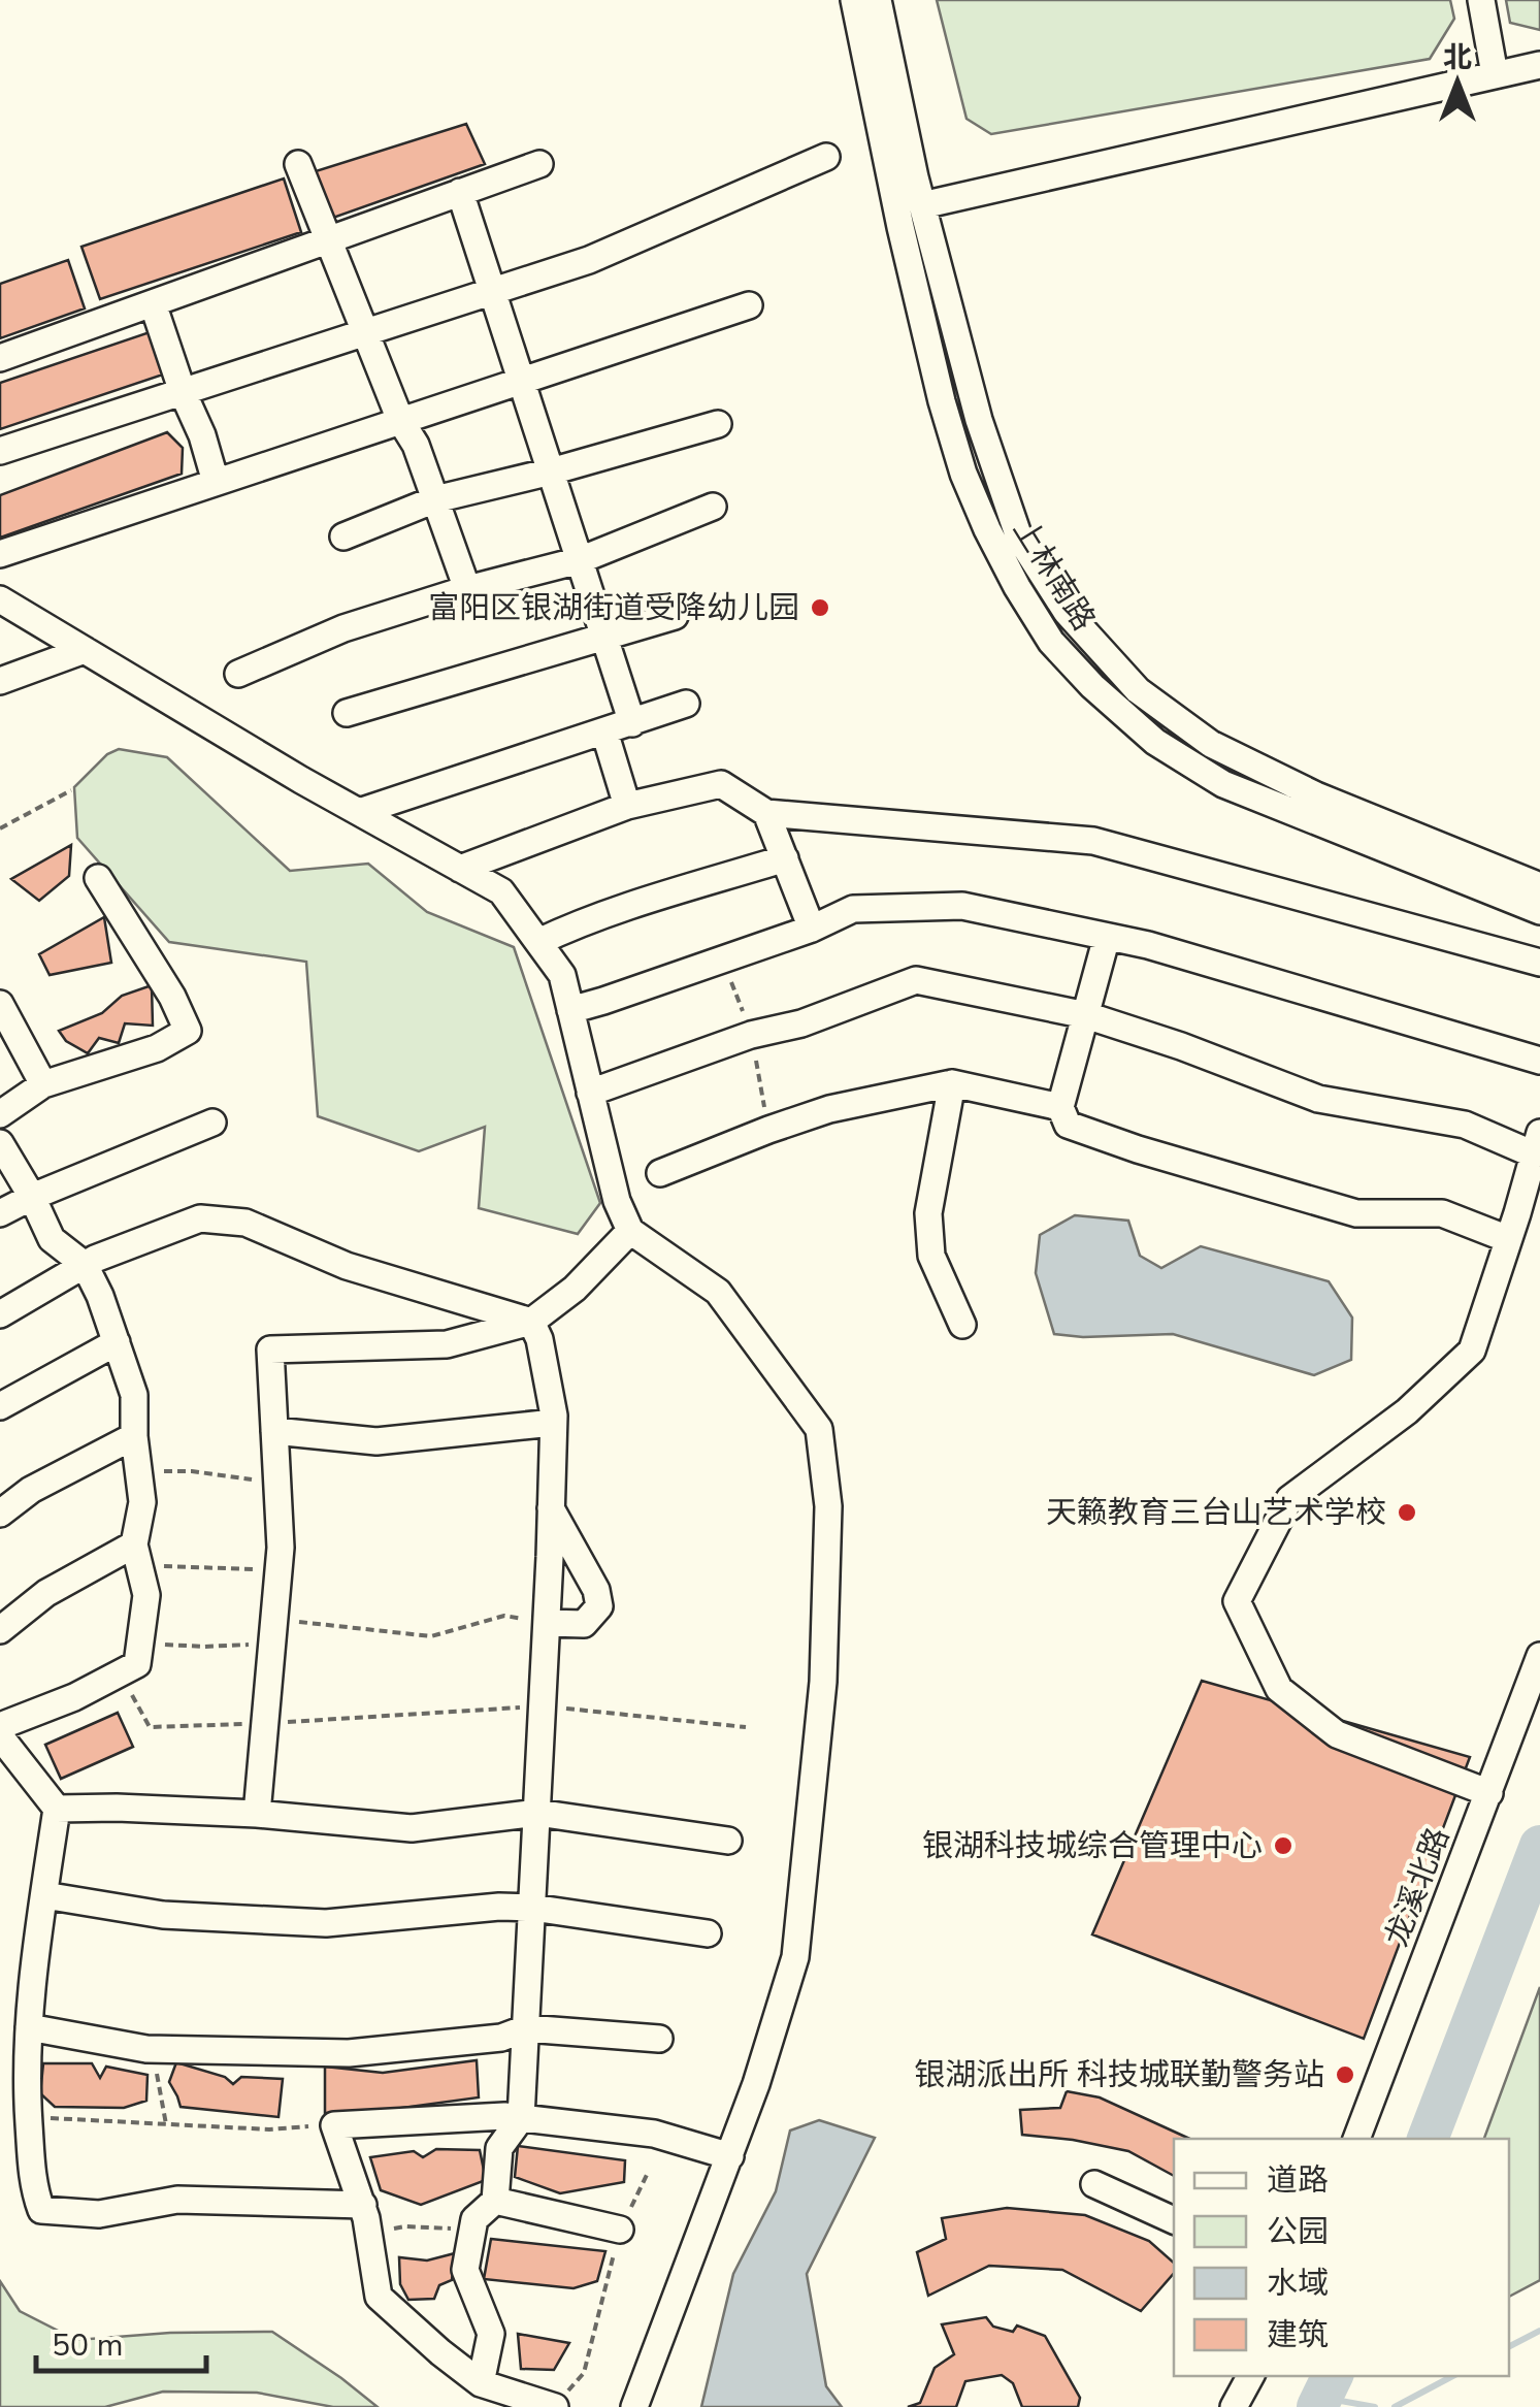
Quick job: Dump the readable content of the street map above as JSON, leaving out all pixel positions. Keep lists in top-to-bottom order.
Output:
{
  "streets": {
    "street": ["上林南路", "龙溪北路"]
  },
  "places": [
    "富阳区银湖街道受降幼儿园",
    "天籁教育三台山艺术学校",
    "银湖科技城综合管理中心",
    "银湖派出所 科技城联勤警务站"
  ],
  "legend": [
    "道路",
    "公园",
    "水域",
    "建筑"
  ],
  "scale_bar": "50 m",
  "north": "top"
}
